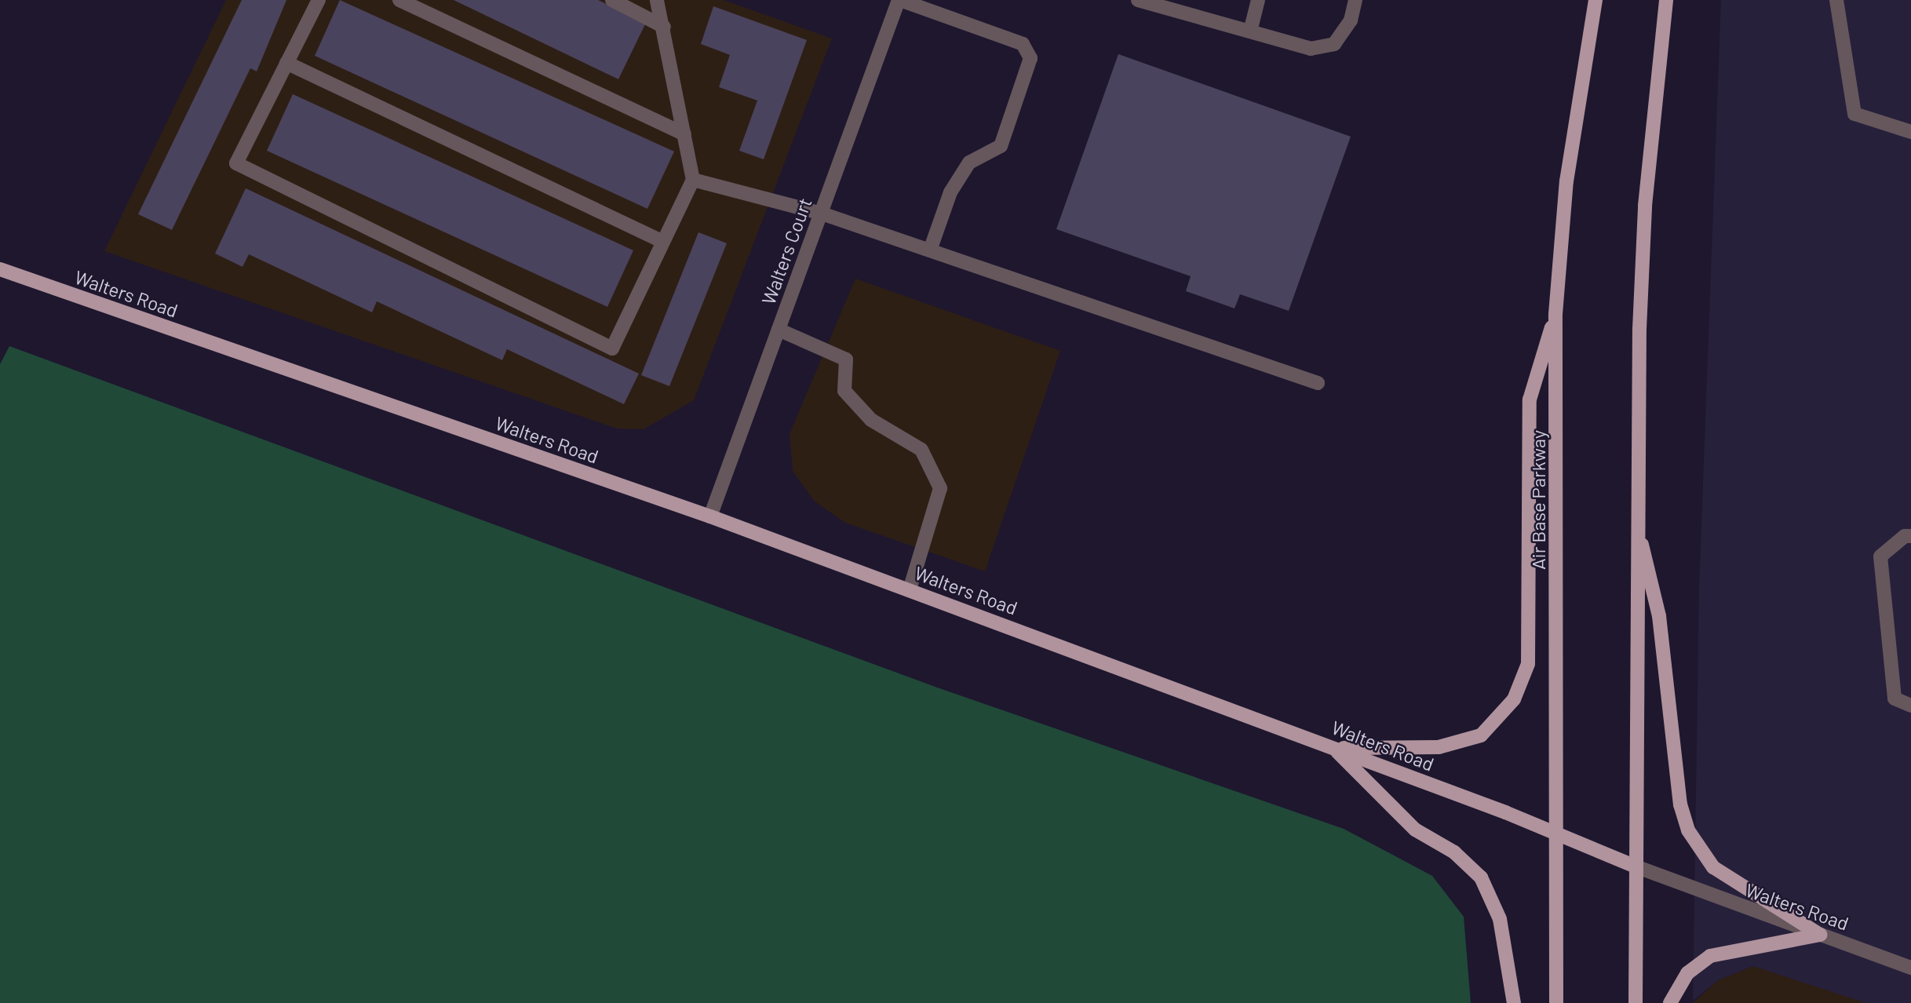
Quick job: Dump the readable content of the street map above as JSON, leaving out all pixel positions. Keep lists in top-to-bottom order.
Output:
{
  "streets": {
    "main road": ["Walters Road", "Air Base Parkway"],
    "street": ["Walters Court"]
  },
  "crossings": [
    ["Walters Court", "Walters Road"],
    ["Walters Road", "Air Base Parkway"]
  ]
}
